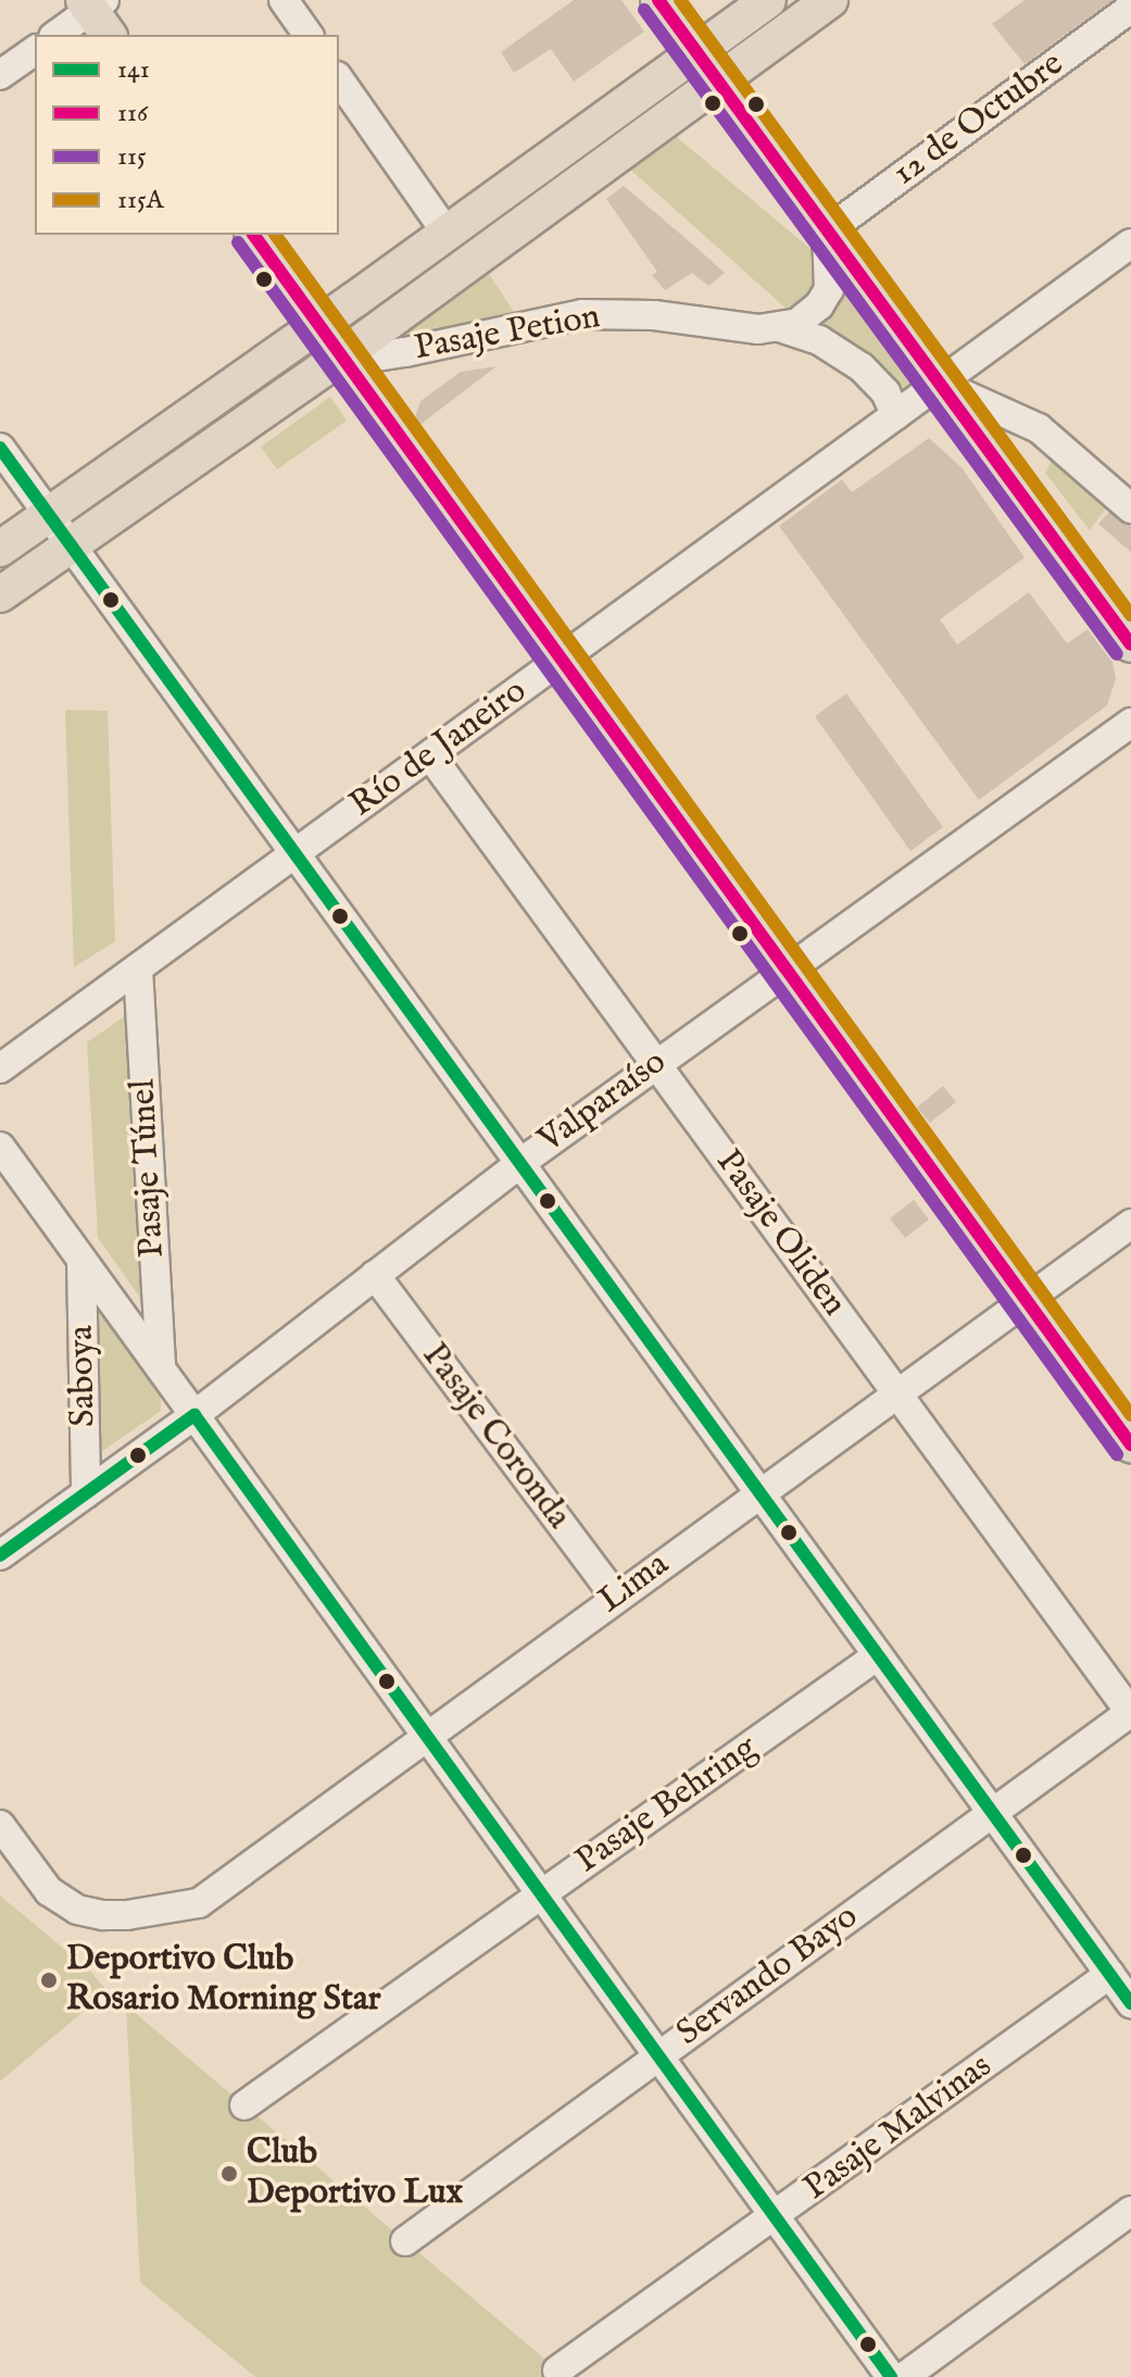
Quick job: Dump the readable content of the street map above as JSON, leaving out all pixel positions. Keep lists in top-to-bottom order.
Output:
{
  "streets": {
    "street": [
      "12 de Octubre",
      "Pasaje Petion",
      "Río de Janeiro",
      "Valparaíso",
      "Pasaje Túnel",
      "Pasaje Oliden",
      "Saboya",
      "Pasaje Coronda",
      "Lima",
      "Pasaje Behring",
      "Servando Bayo",
      "Pasaje Malvinas"
    ]
  },
  "crossings": [
    ["Pasaje Petion", "Río de Janeiro"],
    ["Río de Janeiro", "Pasaje Túnel"],
    ["Río de Janeiro", "Pasaje Oliden"],
    ["Valparaíso", "Pasaje Oliden"],
    ["Valparaíso", "Saboya"],
    ["Valparaíso", "Pasaje Coronda"],
    ["Pasaje Oliden", "Lima"],
    ["Pasaje Oliden", "Servando Bayo"],
    ["Pasaje Coronda", "Lima"]
  ],
  "places": ["Deportivo Club Rosario Morning Star", "Club Deportivo Lux"],
  "lines": [
    "transit line 116",
    "transit line 115A",
    "transit line 115",
    "transit line 141"
  ],
  "legend": [
    "141",
    "116",
    "115",
    "115A"
  ]
}
